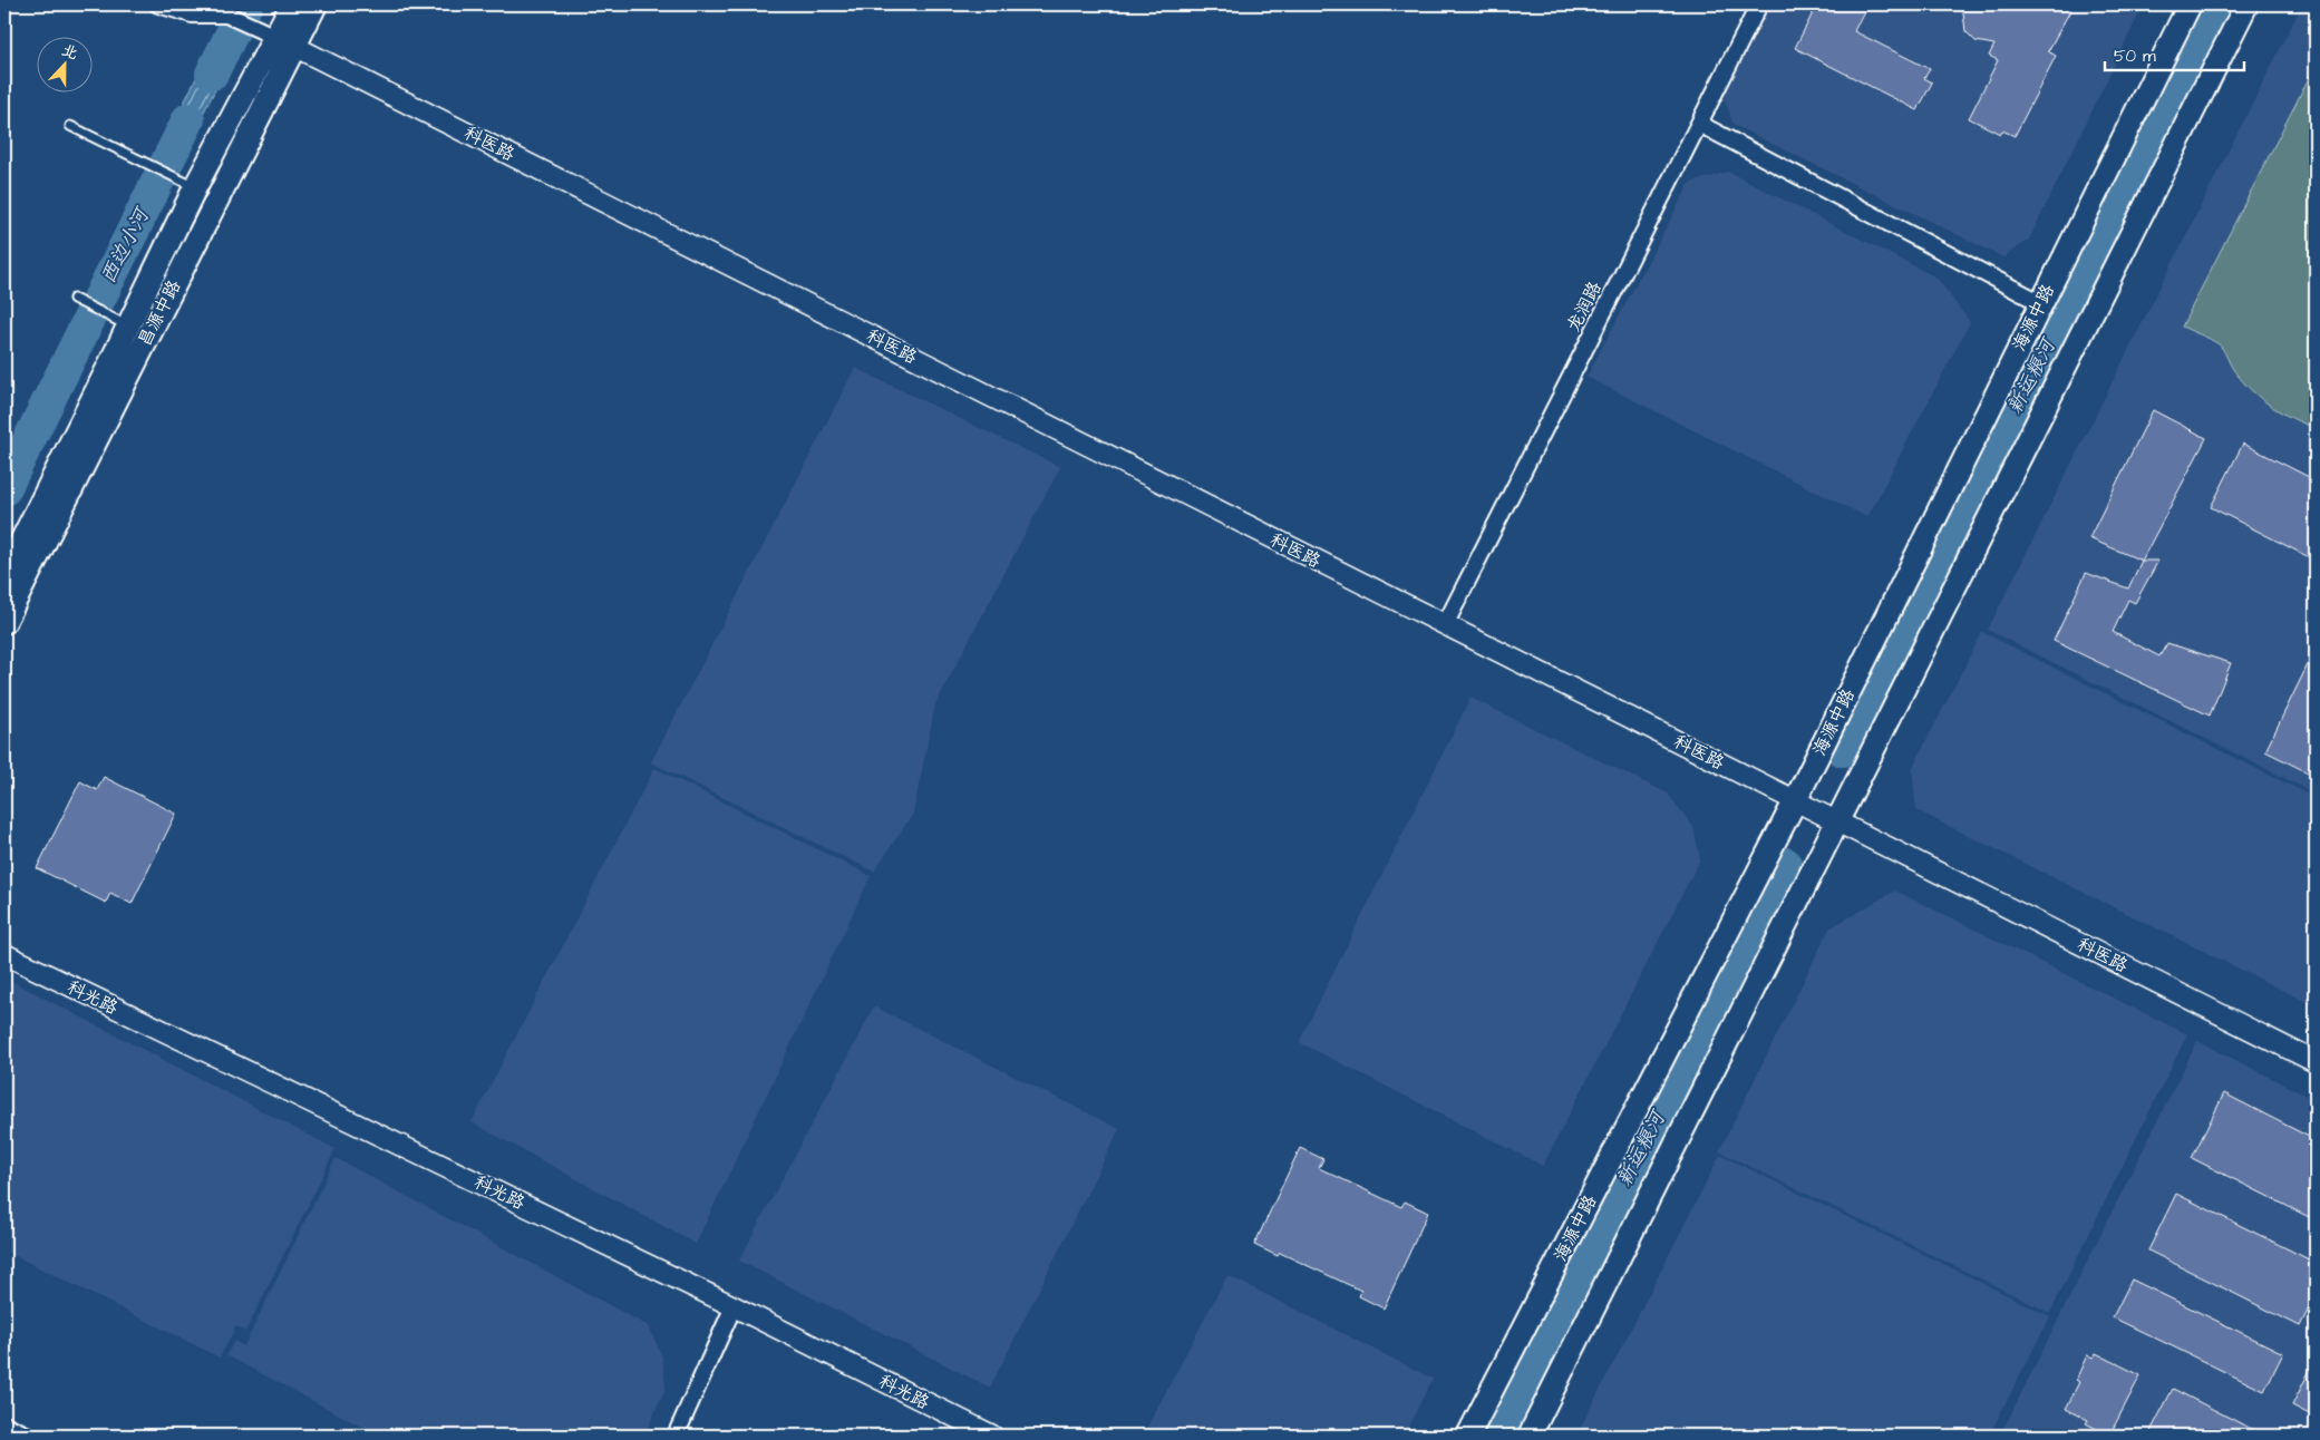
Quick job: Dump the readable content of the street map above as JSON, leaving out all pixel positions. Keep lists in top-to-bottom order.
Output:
{
  "streets": {
    "main road": ["昌源中路", "海源中路"],
    "street": ["科医路", "龙润路", "科光路"]
  },
  "crossings": [
    ["科医路", "龙润路"],
    ["科医路", "昌源中路"],
    ["科医路", "海源中路"]
  ],
  "water": ["西边小河", "新运粮河"],
  "scale_bar": "50 m",
  "north": "top"
}
